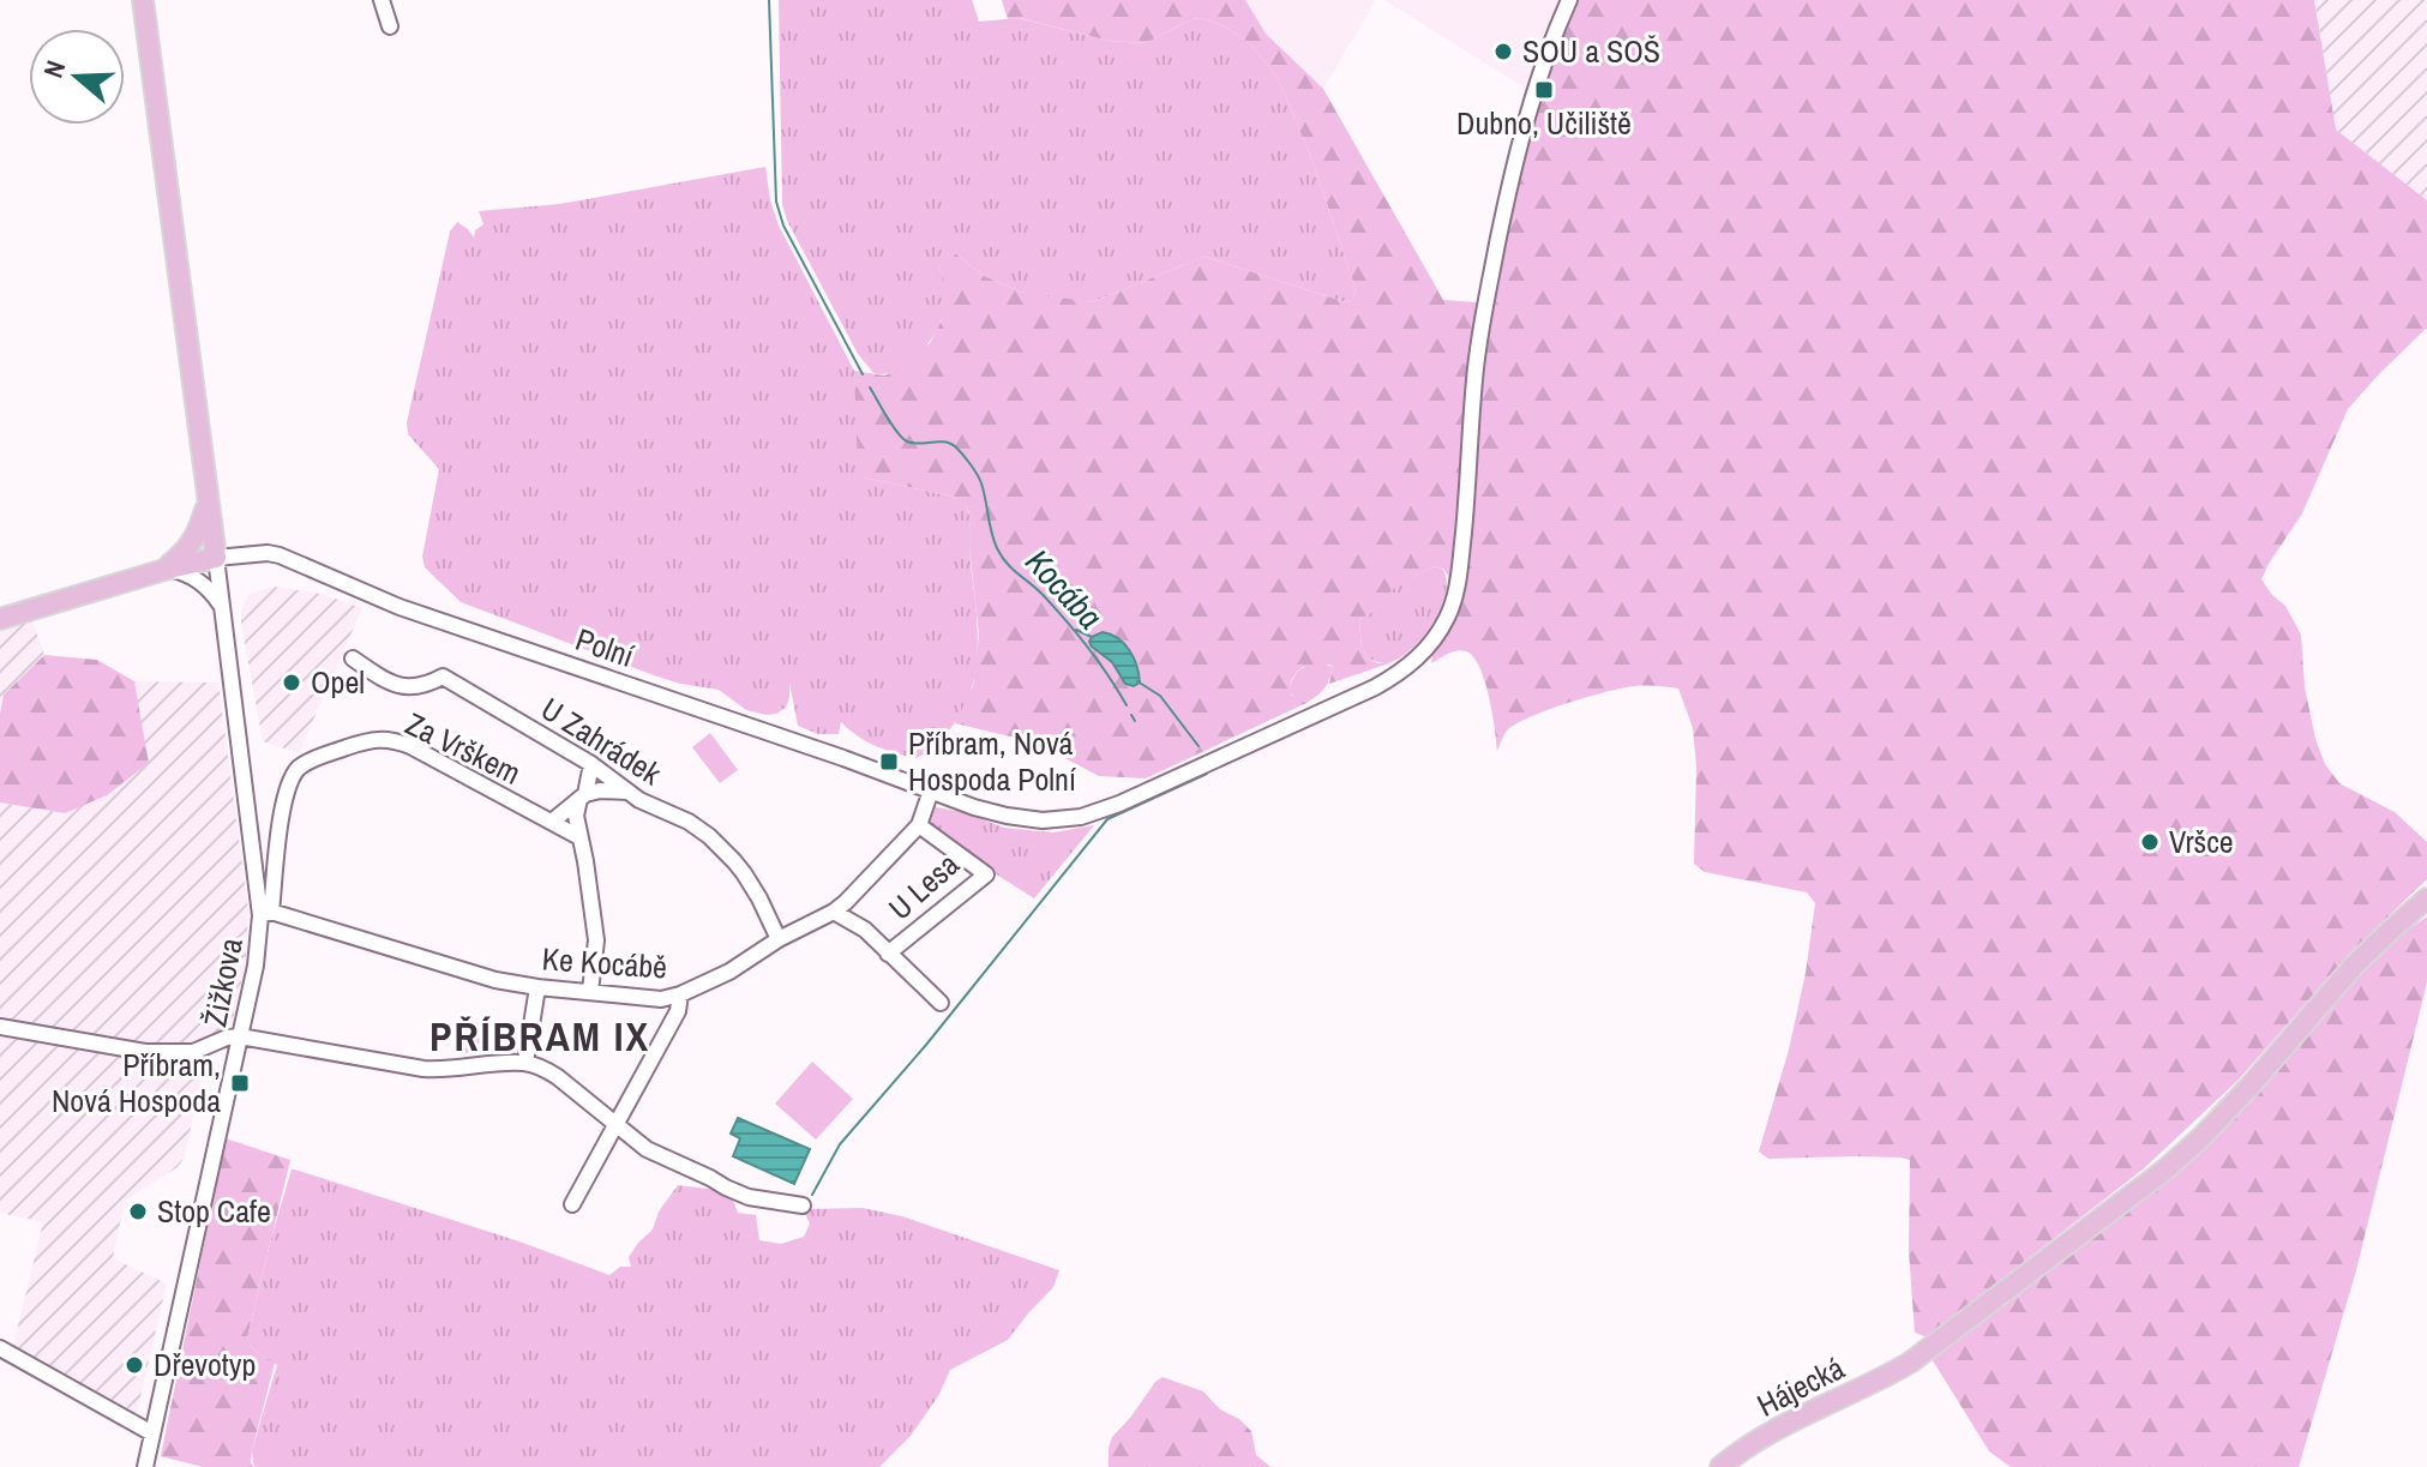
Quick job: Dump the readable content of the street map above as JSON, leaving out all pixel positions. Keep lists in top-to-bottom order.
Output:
{
  "streets": {
    "main road": ["Hájecká"],
    "street": [
      "Polní",
      "U Zahrádek",
      "Za Vrškem",
      "U Lesa",
      "Ke Kocábě",
      "Žižkova"
    ]
  },
  "crossings": [
    ["Polní", "Ke Kocábě"],
    ["Polní", "Žižkova"],
    ["U Zahrádek", "Ke Kocábě"],
    ["Za Vrškem", "Ke Kocábě"],
    ["Za Vrškem", "Žižkova"],
    ["U Lesa", "Ke Kocábě"],
    ["Ke Kocábě", "Žižkova"]
  ],
  "districts": ["PŘÍBRAM IX"],
  "water": ["Kocába"],
  "places": {
    "other": [
      "SOU a SOŠ",
      "Opel",
      "Vršce",
      "Stop Cafe",
      "Dřevotyp"
    ],
    "transit": ["Dubno, Učiliště", "Příbram, Nová Hospoda Polní", "Příbram, Nová Hospoda"]
  },
  "north": "left"
}
